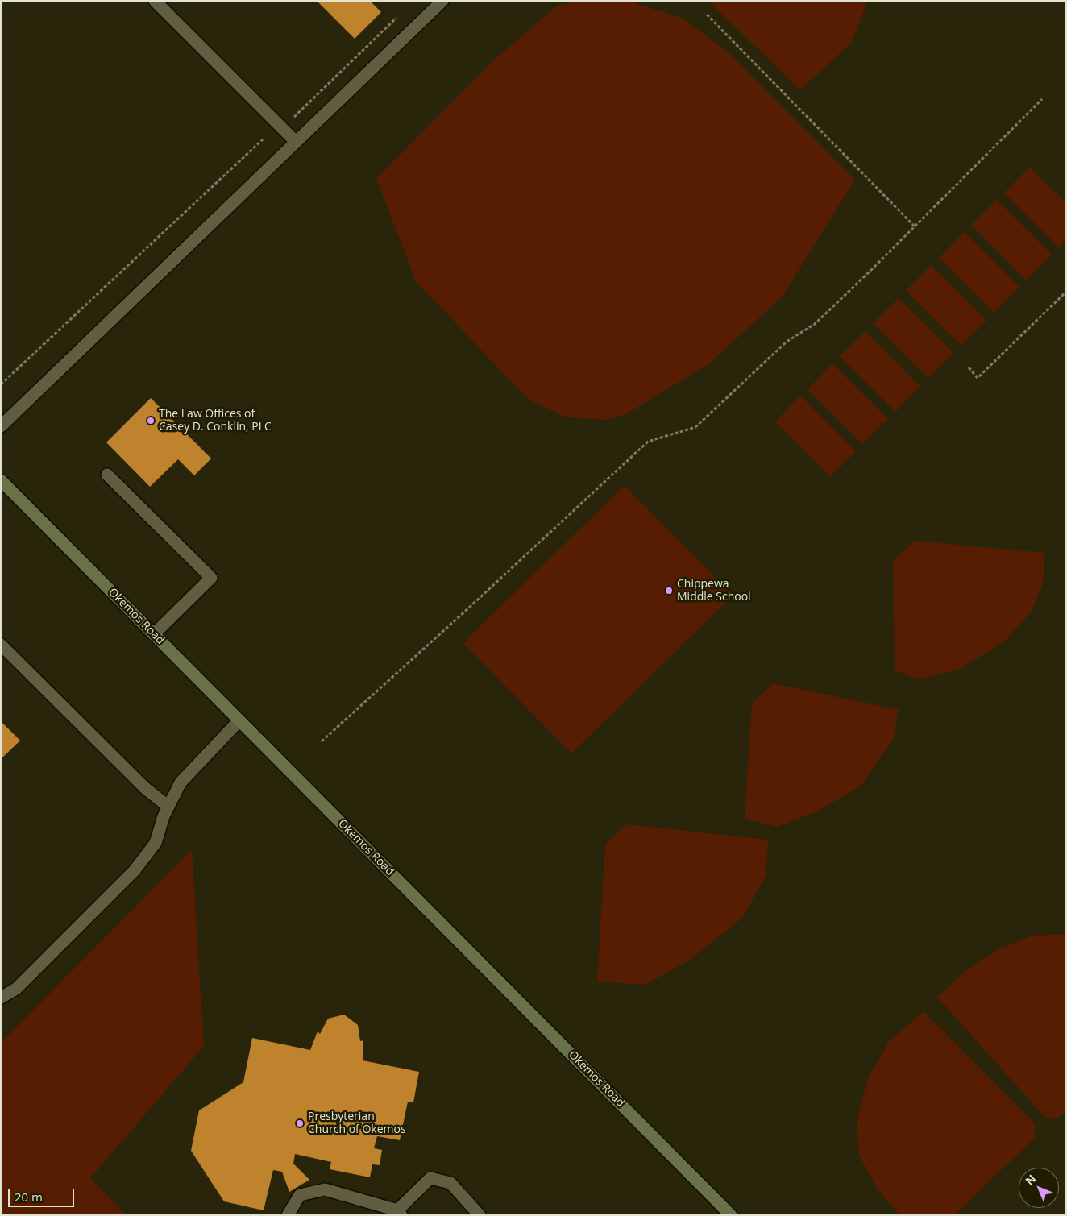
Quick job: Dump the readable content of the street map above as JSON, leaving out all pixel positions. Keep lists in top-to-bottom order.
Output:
{
  "streets": {
    "main road": ["Okemos Road"]
  },
  "places": ["The Law Offices of Casey D. Conklin, PLC", "Chippewa Middle School", "Presbyterian Church of Okemos"],
  "scale_bar": "20 m",
  "north": "top left"
}
